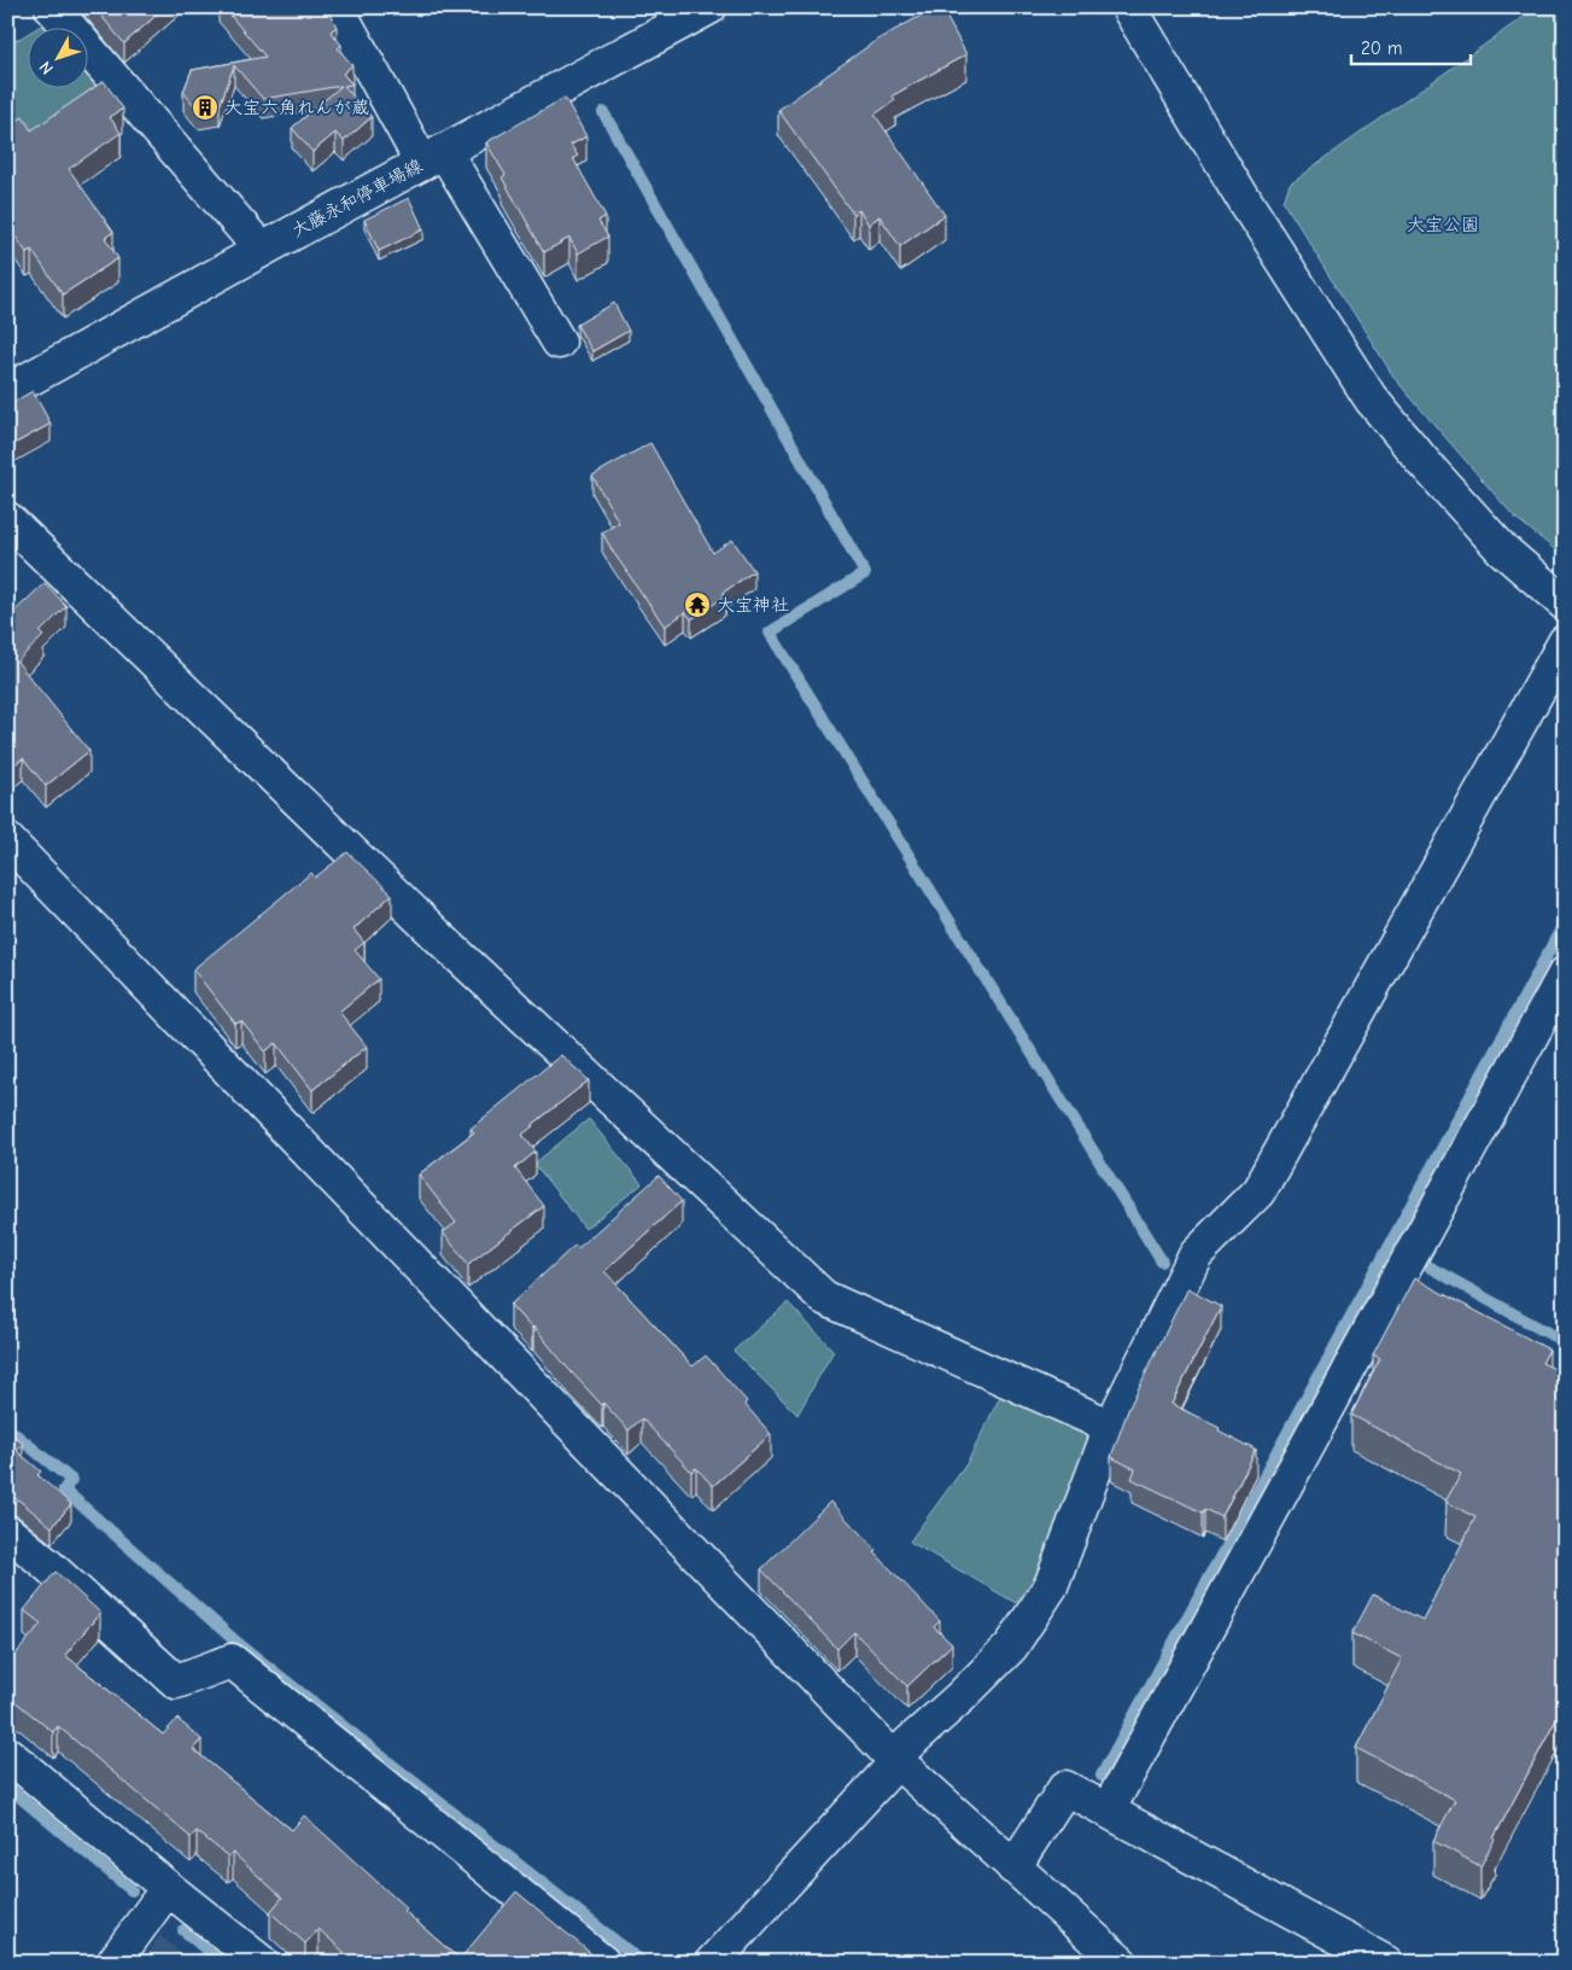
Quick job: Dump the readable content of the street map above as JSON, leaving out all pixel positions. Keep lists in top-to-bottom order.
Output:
{
  "streets": {
    "street": ["大藤永和停車場線"]
  },
  "parks": ["大宝公園"],
  "places": {
    "building": ["大宝六角れんが蔵"],
    "temple": ["大宝神社"]
  },
  "scale_bar": "20 m",
  "north": "bottom left"
}
